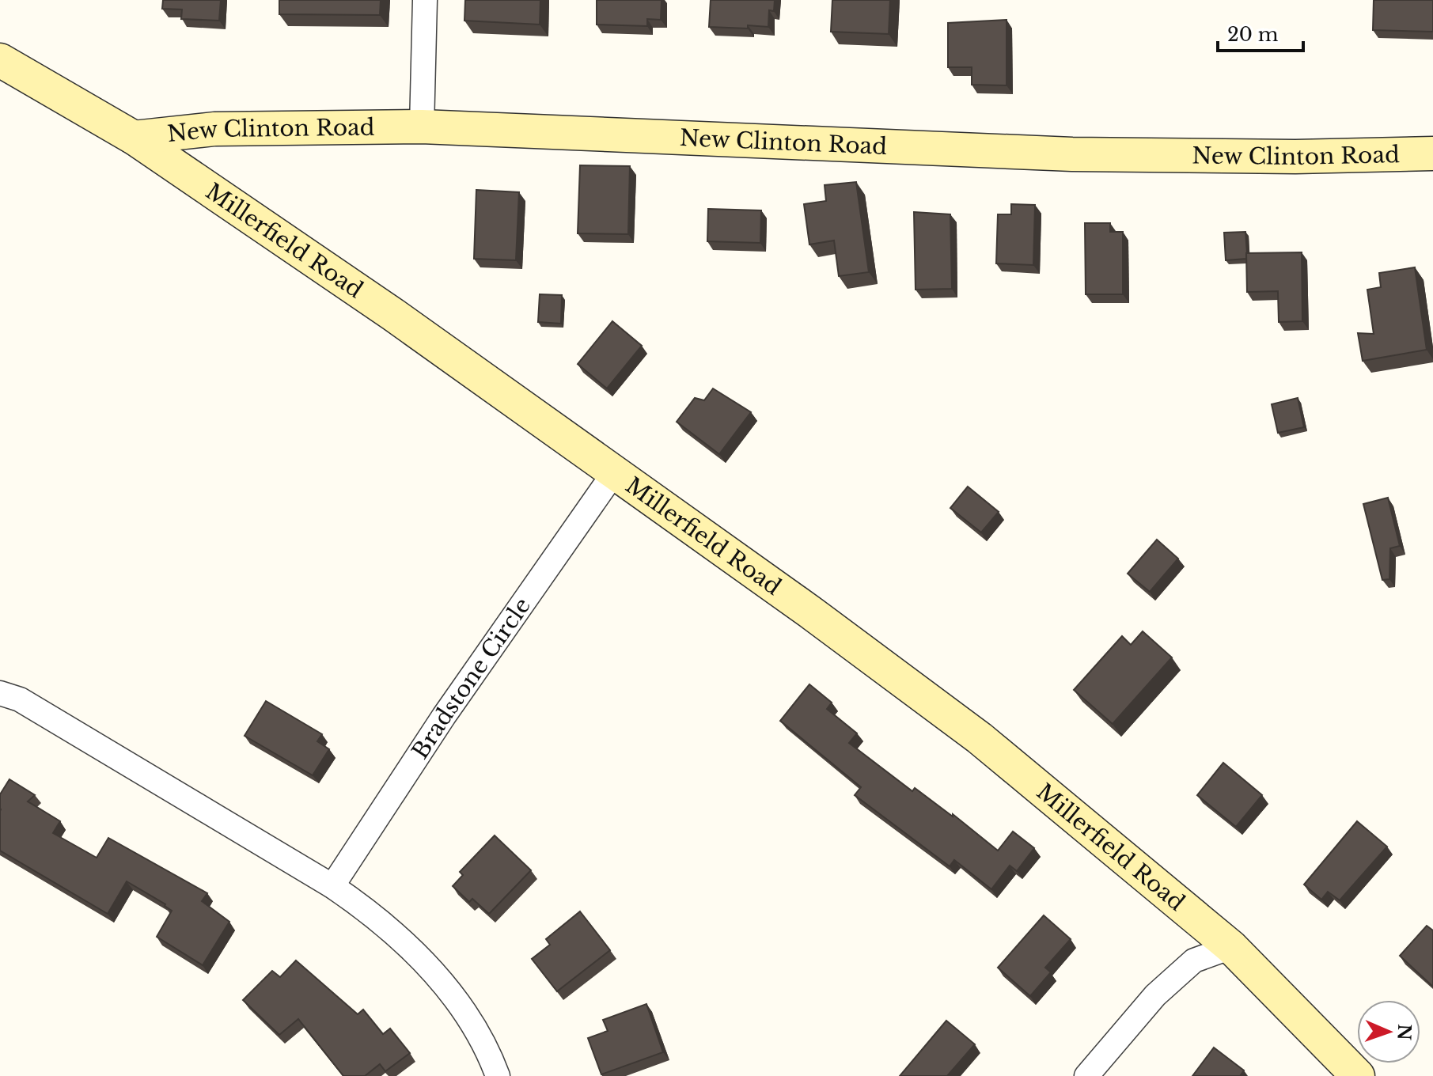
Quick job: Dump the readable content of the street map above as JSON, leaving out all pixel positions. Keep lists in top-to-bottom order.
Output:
{
  "streets": {
    "main road": ["New Clinton Road", "Millerfield Road"],
    "street": ["Bradstone Circle"]
  },
  "crossings": [
    ["New Clinton Road", "Millerfield Road"],
    ["Millerfield Road", "Bradstone Circle"]
  ],
  "scale_bar": "20 m",
  "north": "right"
}
